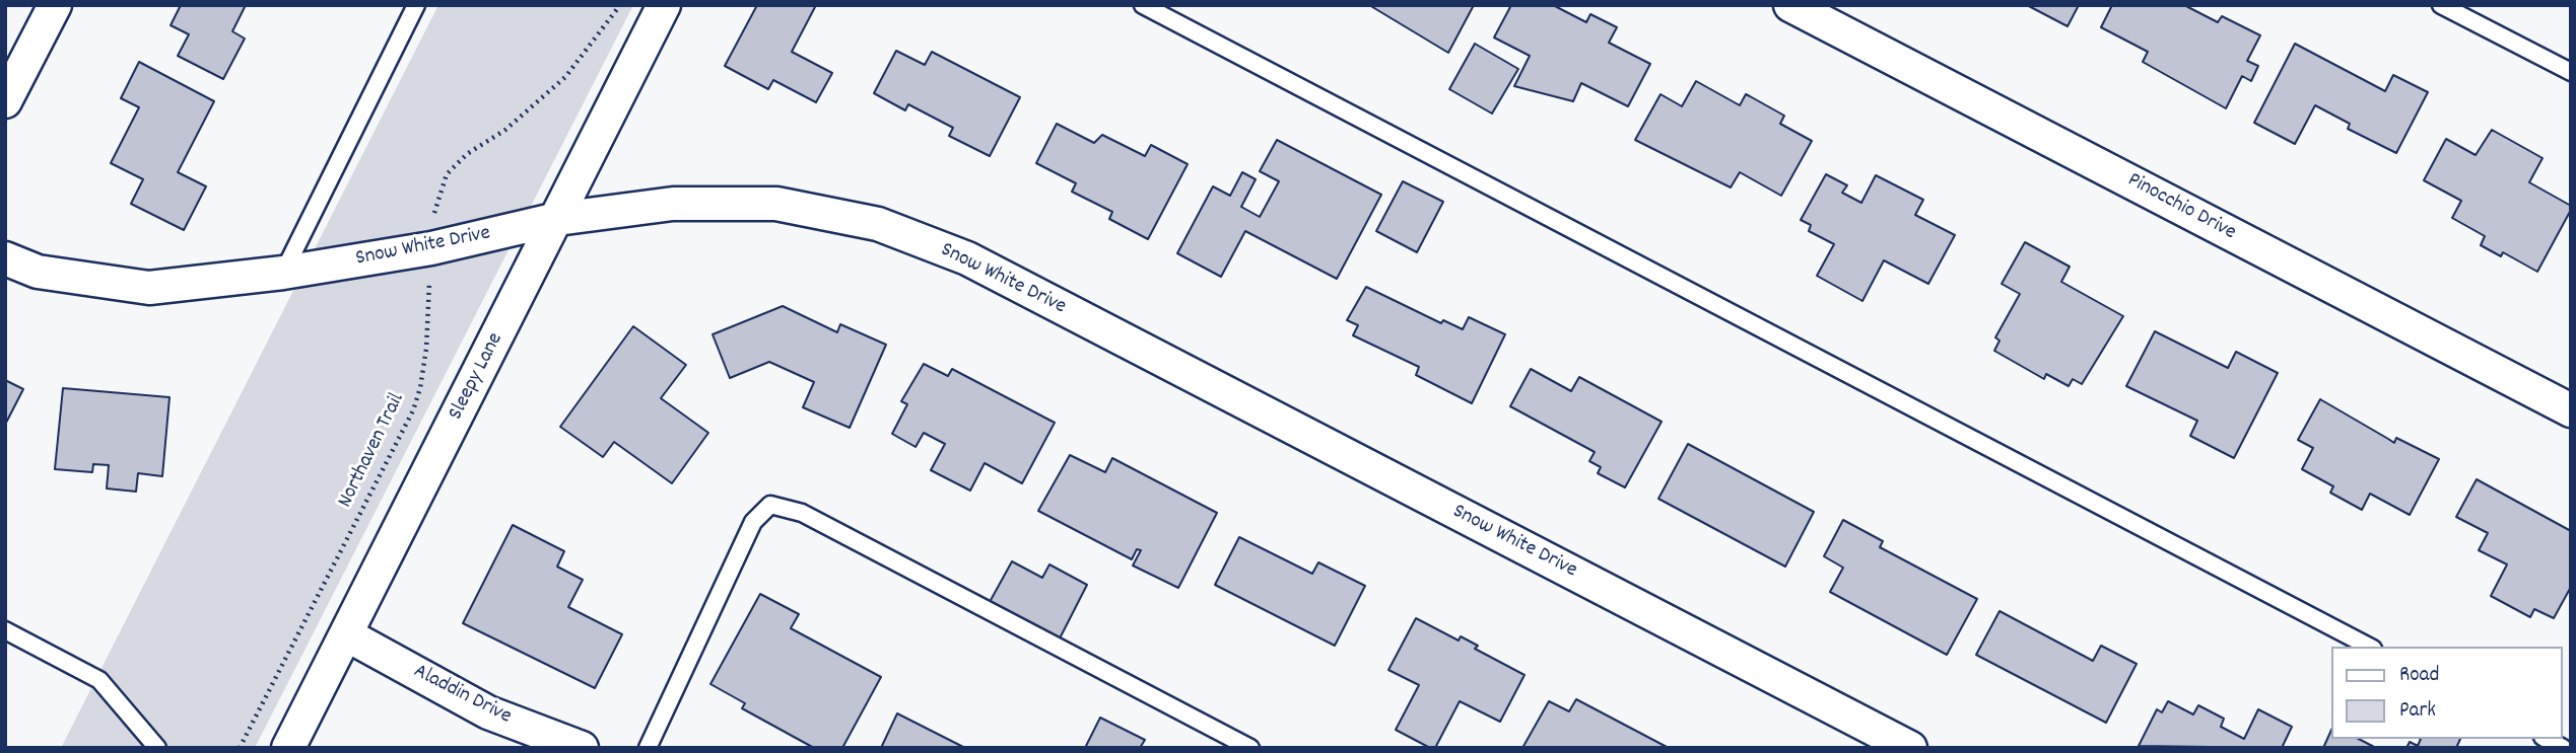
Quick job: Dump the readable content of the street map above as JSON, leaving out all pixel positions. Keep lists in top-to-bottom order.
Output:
{
  "streets": {
    "street": [
      "Pinocchio Drive",
      "Snow White Drive",
      "Sleepy Lane",
      "Aladdin Drive"
    ],
    "path": ["Northaven Trail"]
  },
  "crossings": [
    ["Snow White Drive", "Sleepy Lane"],
    ["Snow White Drive", "Northaven Trail"],
    ["Sleepy Lane", "Aladdin Drive"]
  ],
  "legend": ["Road", "Park"]
}
